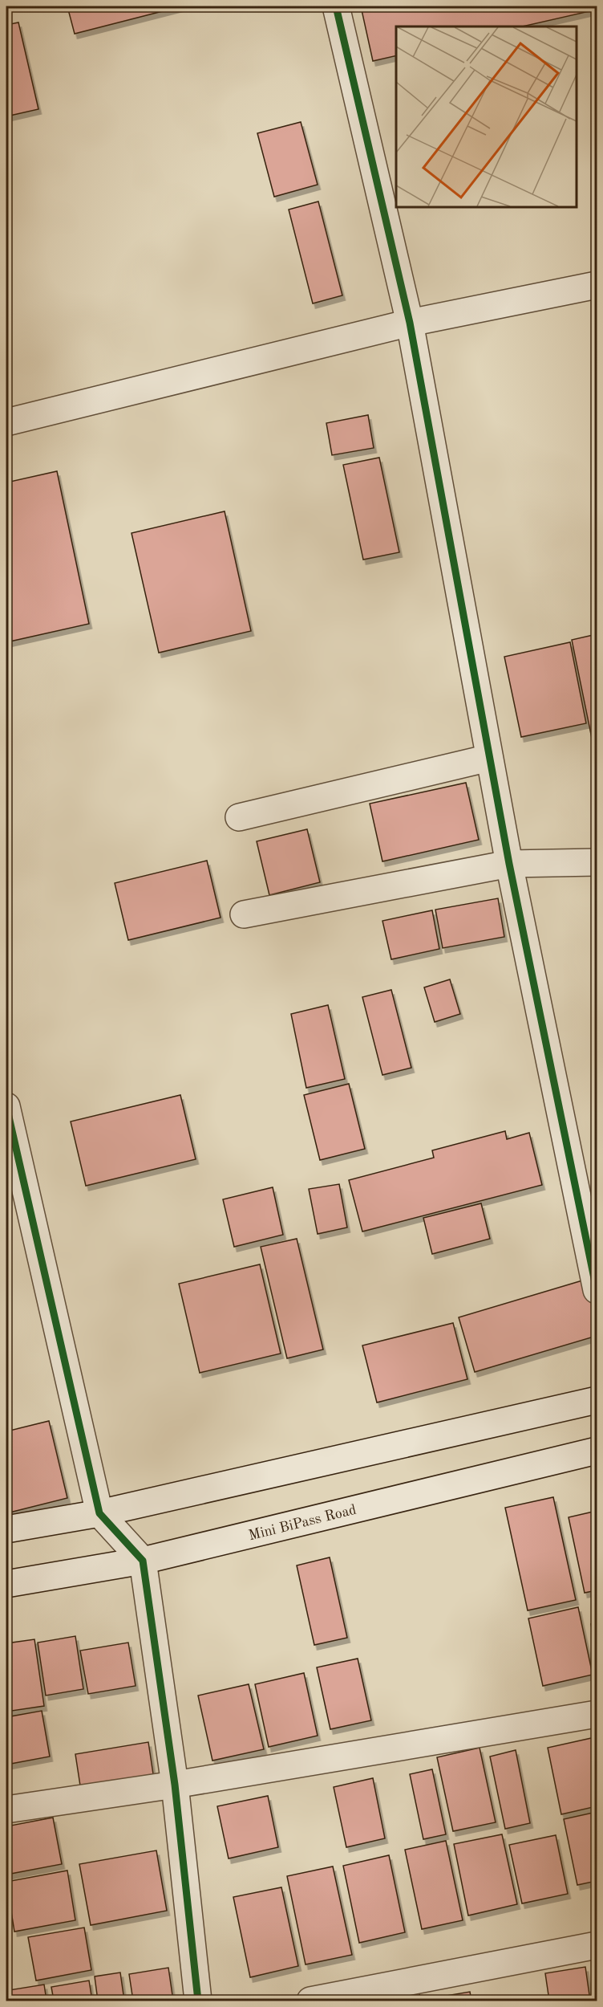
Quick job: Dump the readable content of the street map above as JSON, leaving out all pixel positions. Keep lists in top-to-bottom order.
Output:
{
  "streets": {
    "street": ["Mini BiPass Road"]
  }
}
